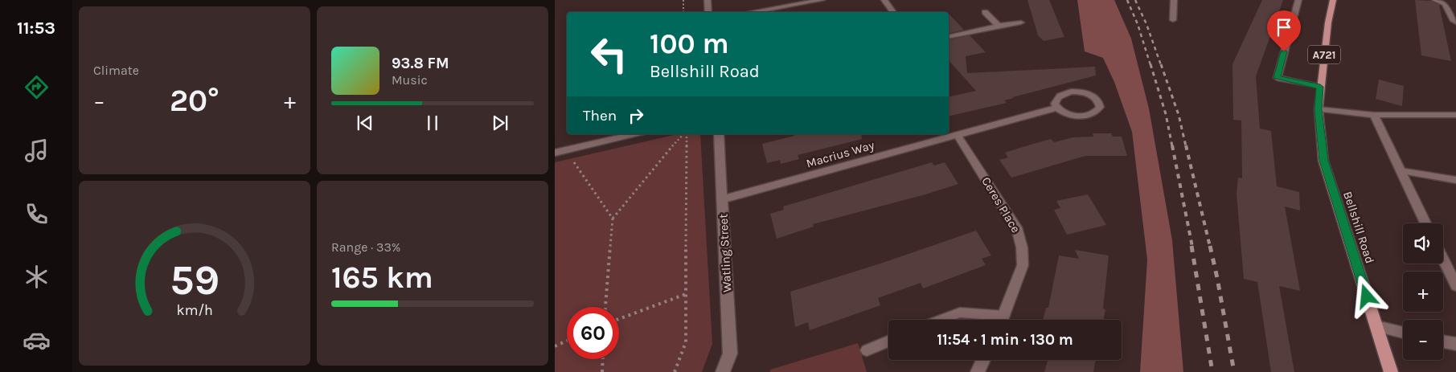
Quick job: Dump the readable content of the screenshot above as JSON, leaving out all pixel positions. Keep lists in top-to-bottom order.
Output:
{
  "streets": {
    "main road": ["A721", "Bellshill Road"],
    "street": ["Macrius Way", "Ceres Place", "Watling Street"]
  },
  "crossings": [
    ["Macrius Way", "Ceres Place"],
    ["Macrius Way", "Watling Street"]
  ],
  "page": {
    "tabs": "11:53",
    "tile": [
      "Climate",
      ["Range · 33%", "165 km"]
    ],
    "turn": ["100 m", "Bellshill Road"],
    "song": ["93.8 FM", "Music"],
    "heat": ["−", "20°", "+"],
    "then": "Then",
    "map_buttons": ["+", "−"],
    "limit": "60",
    "trip": "11:54 · 1 min · 130 m",
    "gauge": ["59", "km/h"]
  }
}
